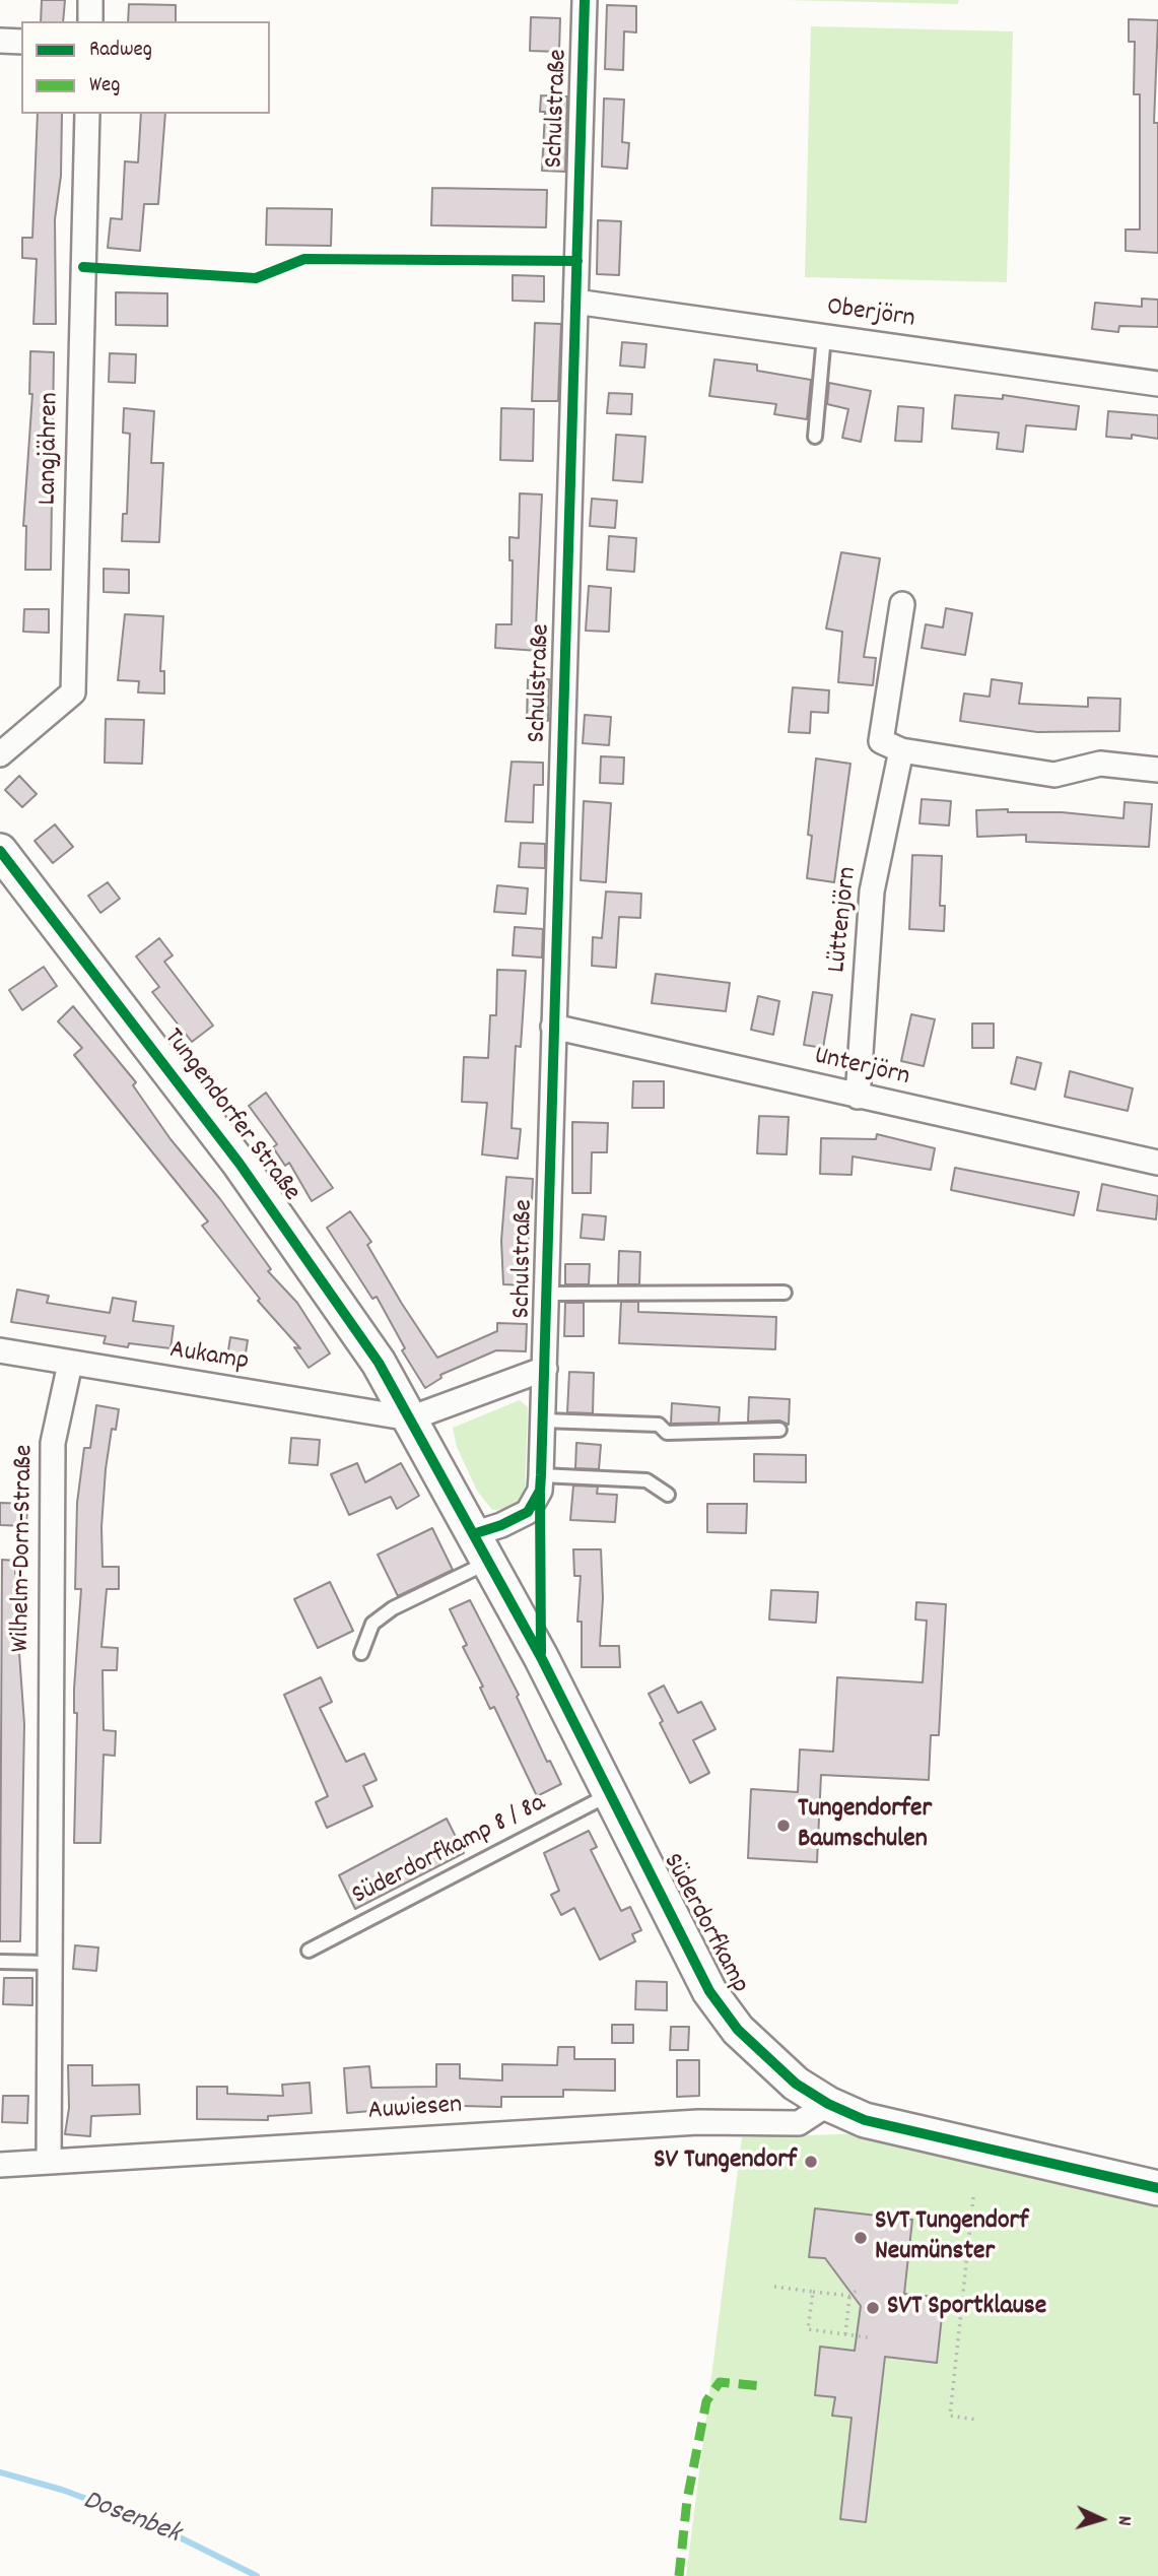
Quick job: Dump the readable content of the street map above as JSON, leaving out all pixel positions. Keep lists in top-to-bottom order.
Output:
{
  "streets": {
    "main road": ["Tungendorfer Straße", "Süderdorfkamp"],
    "street": [
      "Schulstraße",
      "Oberjörn",
      "Langjähren",
      "Lüttenjörn",
      "Unterjörn",
      "Aukamp",
      "Wilhelm-Dorn-Straße",
      "Auwiesen"
    ],
    "lane": ["Süderdorfkamp 8 / 8a"]
  },
  "crossings": [
    ["Schulstraße", "Oberjörn"],
    ["Schulstraße", "Unterjörn"],
    ["Schulstraße", "Tungendorfer Straße"],
    ["Schulstraße", "Süderdorfkamp"],
    ["Lüttenjörn", "Unterjörn"],
    ["Tungendorfer Straße", "Aukamp"],
    ["Tungendorfer Straße", "Süderdorfkamp"],
    ["Aukamp", "Wilhelm-Dorn-Straße"],
    ["Wilhelm-Dorn-Straße", "Auwiesen"],
    ["Süderdorfkamp 8 / 8a", "Süderdorfkamp"],
    ["Süderdorfkamp", "Auwiesen"]
  ],
  "water": ["Dosenbek"],
  "places": [
    "Tungendorfer Baumschulen",
    "SV Tungendorf",
    "SVT Tungendorf Neumünster",
    "SVT Sportklause"
  ],
  "legend": ["Radweg", "Weg"],
  "north": "right"
}
